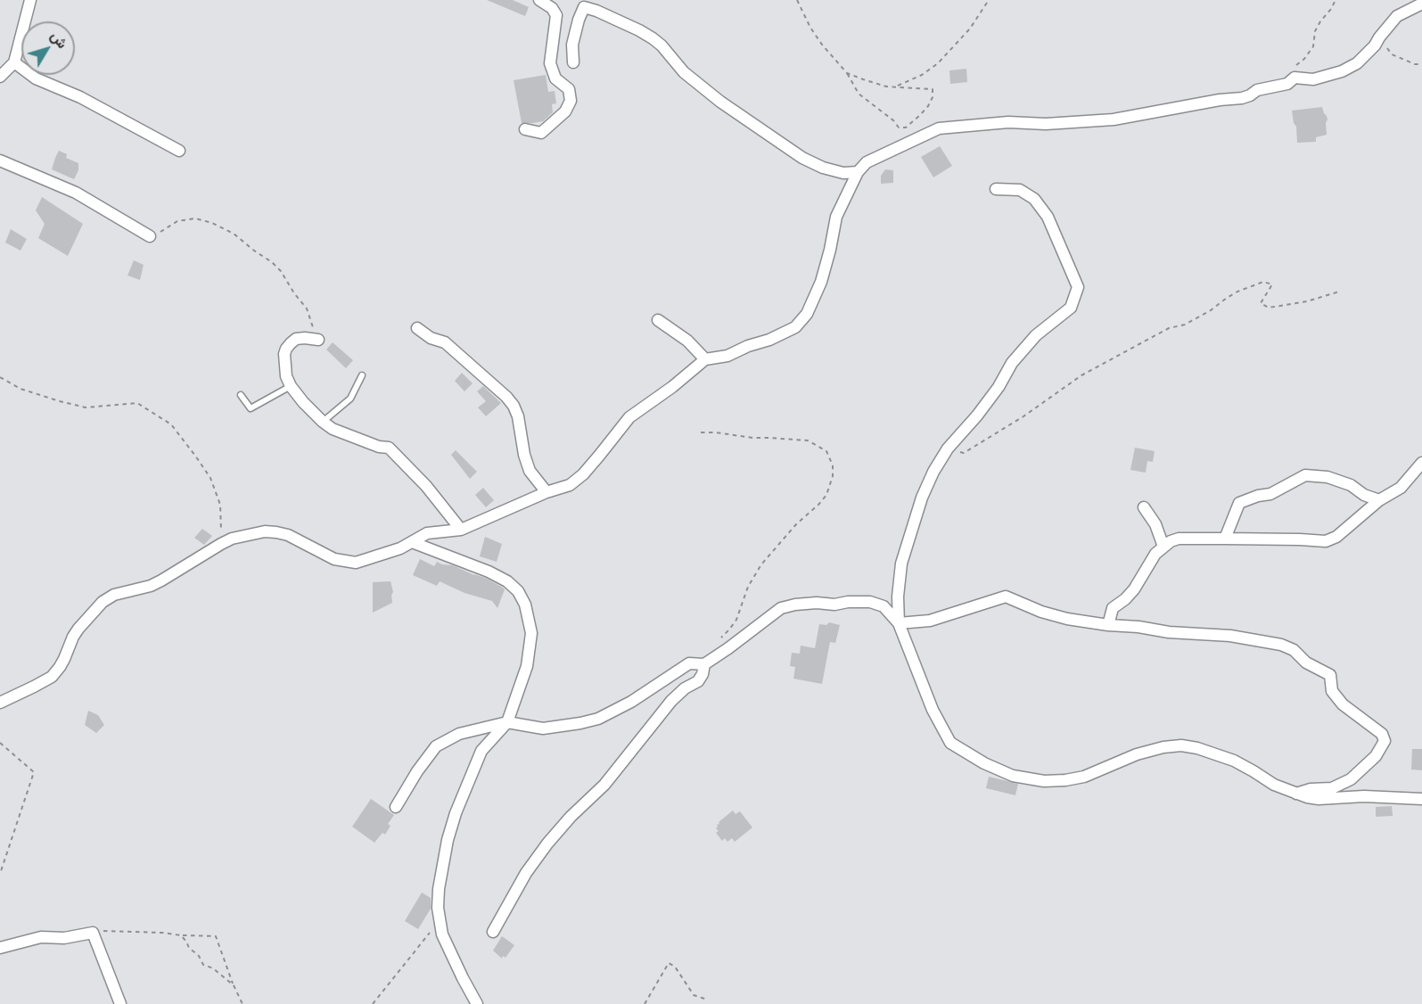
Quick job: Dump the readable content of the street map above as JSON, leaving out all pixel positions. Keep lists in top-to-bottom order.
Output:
{
  "north": "top right"
}
